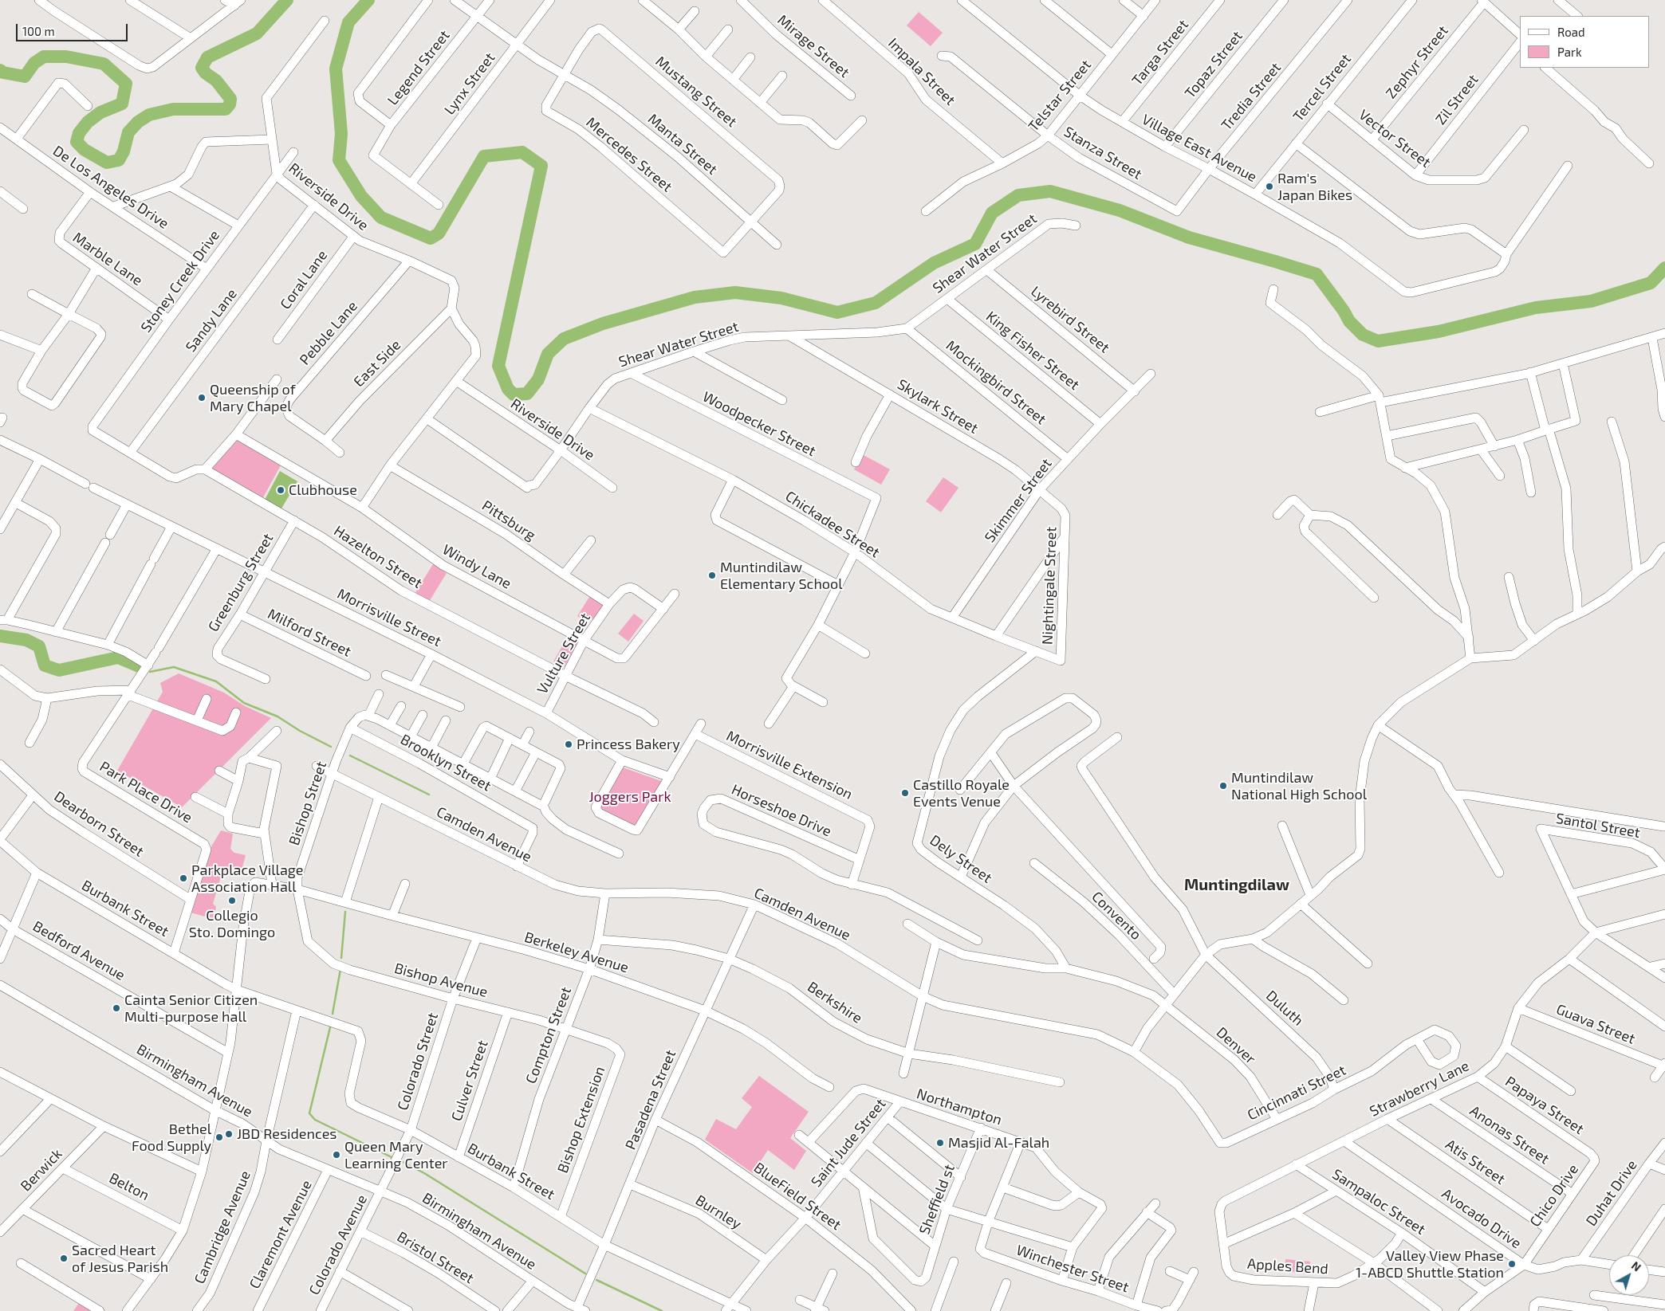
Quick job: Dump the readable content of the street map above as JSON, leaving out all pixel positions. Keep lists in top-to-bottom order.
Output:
{
  "streets": {
    "street": [
      "Mirage Street",
      "Targa Street",
      "Zephyr Street",
      "Topaz Street",
      "Legend Street",
      "Impala Street",
      "Lynx Street",
      "Tercel Street",
      "Mustang Street",
      "Telstar Street",
      "Tredia Street",
      "Zil Street",
      "Vector Street",
      "Manta Street",
      "Village East Avenue",
      "Stanza Street",
      "Mercedes Street",
      "De Los Angeles Drive",
      "Riverside Drive",
      "Shear Water Street",
      "Marble Lane",
      "Coral Lane",
      "Stoney Creek Drive",
      "Lyrebird Street",
      "Sandy Lane",
      "Pebble Lane",
      "King Fisher Street",
      "East Side",
      "Mockingbird Street",
      "Skylark Street",
      "Woodpecker Street",
      "Skimmer Street",
      "Pittsburg",
      "Chickadee Street",
      "Hazelton Street",
      "Windy Lane",
      "Greenburg Street",
      "Nightingale Street",
      "Morrisville Street",
      "Milford Street",
      "Vulture Street",
      "Brooklyn Street",
      "Morrisville Extension",
      "Park Place Drive",
      "Bishop Street",
      "Horseshoe Drive",
      "Dearborn Street",
      "Santol Street",
      "Camden Avenue",
      "Dely Street",
      "Burbank Street",
      "Convento",
      "Bedford Avenue",
      "Berkeley Avenue",
      "Bishop Avenue",
      "Berkshire",
      "Duluth",
      "Guava Street",
      "Compton Street",
      "Denver",
      "Colorado Street",
      "Birmingham Avenue",
      "Culver Street",
      "Strawberry Lane",
      "Cincinnati Street",
      "Pasadena Street",
      "Papaya Street",
      "Northampton",
      "Bishop Extension",
      "Anonas Street",
      "Saint Jude Street",
      "Atis Street",
      "Berwick",
      "Belton",
      "Duhat Drive",
      "Chico Drive",
      "BlueField Street",
      "Sheffield st",
      "Sampaloc Street",
      "Burnley",
      "Avocado Drive",
      "Cambridge Avenue",
      "Claremont Avenue",
      "Colorado Avenue",
      "Bristol Street",
      "Apples Bend",
      "Winchester Street"
    ]
  },
  "crossings": [
    ["Targa Street", "Village East Avenue"],
    ["Zephyr Street", "Vector Street"],
    ["Topaz Street", "Village East Avenue"],
    ["Legend Street", "Lynx Street"],
    ["Legend Street", "Manta Street"],
    ["Impala Street", "Telstar Street"],
    ["Lynx Street", "Manta Street"],
    ["Tercel Street", "Vector Street"],
    ["Tercel Street", "Village East Avenue"],
    ["Mustang Street", "Manta Street"],
    ["Mustang Street", "Mercedes Street"],
    ["Telstar Street", "Village East Avenue"],
    ["Telstar Street", "Stanza Street"],
    ["Tredia Street", "Village East Avenue"],
    ["Tredia Street", "Stanza Street"],
    ["Zil Street", "Vector Street"],
    ["Manta Street", "Mercedes Street"],
    ["De Los Angeles Drive", "Marble Lane"],
    ["De Los Angeles Drive", "Stoney Creek Drive"],
    ["Riverside Drive", "Shear Water Street"],
    ["Riverside Drive", "Coral Lane"],
    ["Riverside Drive", "Stoney Creek Drive"],
    ["Riverside Drive", "Sandy Lane"],
    ["Riverside Drive", "Pebble Lane"],
    ["Riverside Drive", "East Side"],
    ["Shear Water Street", "Lyrebird Street"],
    ["Shear Water Street", "King Fisher Street"],
    ["Shear Water Street", "Mockingbird Street"],
    ["Shear Water Street", "Skylark Street"],
    ["Shear Water Street", "Woodpecker Street"],
    ["Shear Water Street", "Chickadee Street"],
    ["Marble Lane", "Stoney Creek Drive"],
    ["Stoney Creek Drive", "Sandy Lane"],
    ["Lyrebird Street", "Skimmer Street"],
    ["Pebble Lane", "East Side"],
    ["King Fisher Street", "Skimmer Street"],
    ["Mockingbird Street", "Skimmer Street"],
    ["Skylark Street", "Skimmer Street"],
    ["Skylark Street", "Nightingale Street"],
    ["Woodpecker Street", "Chickadee Street"],
    ["Skimmer Street", "Chickadee Street"],
    ["Pittsburg", "Vulture Street"],
    ["Chickadee Street", "Nightingale Street"],
    ["Chickadee Street", "Dely Street"],
    ["Hazelton Street", "Greenburg Street"],
    ["Hazelton Street", "Vulture Street"],
    ["Windy Lane", "Vulture Street"],
    ["Greenburg Street", "Morrisville Street"],
    ["Greenburg Street", "Milford Street"],
    ["Morrisville Street", "Vulture Street"],
    ["Morrisville Street", "Park Place Drive"],
    ["Brooklyn Street", "Bishop Street"],
    ["Brooklyn Street", "Camden Avenue"],
    ["Morrisville Extension", "Horseshoe Drive"],
    ["Park Place Drive", "Dearborn Street"],
    ["Bishop Street", "Camden Avenue"],
    ["Bishop Street", "Berkeley Avenue"],
    ["Bishop Street", "Bishop Avenue"],
    ["Camden Avenue", "Compton Street"],
    ["Camden Avenue", "Cincinnati Street"],
    ["Camden Avenue", "Pasadena Street"],
    ["Burbank Street", "Berkeley Avenue"],
    ["Burbank Street", "Compton Street"],
    ["Burbank Street", "Colorado Street"],
    ["Burbank Street", "Culver Street"],
    ["Burbank Street", "Pasadena Street"],
    ["Burbank Street", "Bishop Extension"],
    ["Burbank Street", "Saint Jude Street"],
    ["Burbank Street", "Cambridge Avenue"],
    ["Berkeley Avenue", "Bishop Avenue"],
    ["Berkeley Avenue", "Compton Street"],
    ["Berkeley Avenue", "Colorado Street"],
    ["Berkeley Avenue", "Pasadena Street"],
    ["Bishop Avenue", "Compton Street"],
    ["Bishop Avenue", "Colorado Street"],
    ["Bishop Avenue", "Culver Street"],
    ["Bishop Avenue", "Bishop Extension"],
    ["Berkshire", "Compton Street"],
    ["Berkshire", "Pasadena Street"],
    ["Duluth", "Cincinnati Street"],
    ["Guava Street", "Strawberry Lane"],
    ["Denver", "Cincinnati Street"],
    ["Colorado Street", "Birmingham Avenue"],
    ["Colorado Street", "Colorado Avenue"],
    ["Birmingham Avenue", "Pasadena Street"],
    ["Birmingham Avenue", "Cambridge Avenue"],
    ["Birmingham Avenue", "Claremont Avenue"],
    ["Birmingham Avenue", "Colorado Avenue"],
    ["Strawberry Lane", "Papaya Street"],
    ["Strawberry Lane", "Anonas Street"],
    ["Strawberry Lane", "Atis Street"],
    ["Strawberry Lane", "Sampaloc Street"],
    ["Strawberry Lane", "Avocado Drive"],
    ["Strawberry Lane", "Apples Bend"],
    ["Pasadena Street", "BlueField Street"],
    ["Pasadena Street", "Burnley"],
    ["Papaya Street", "Chico Drive"],
    ["Northampton", "Saint Jude Street"],
    ["Northampton", "Sheffield st"],
    ["Anonas Street", "Chico Drive"],
    ["Saint Jude Street", "BlueField Street"],
    ["Saint Jude Street", "Burnley"],
    ["Atis Street", "Chico Drive"],
    ["Berwick", "Belton"],
    ["Duhat Drive", "Avocado Drive"],
    ["Chico Drive", "Sampaloc Street"],
    ["Chico Drive", "Avocado Drive"],
    ["Sampaloc Street", "Apples Bend"],
    ["Colorado Avenue", "Bristol Street"]
  ],
  "districts": ["Muntingdilaw"],
  "parks": ["Joggers Park"],
  "places": [
    "Ram's Japan Bikes",
    "Queenship of Mary Chapel",
    "Clubhouse",
    "Muntindilaw Elementary School",
    "Princess Bakery",
    "Muntindilaw National High School",
    "Castillo Royale Events Venue",
    "Parkplace Village Association Hall",
    "Collegio Sto. Domingo",
    "Cainta Senior Citizen Multi-purpose hall",
    "JBD Residences",
    "Bethel Food Supply",
    "Masjid Al-Falah",
    "Queen Mary Learning Center",
    "Sacred Heart of Jesus Parish",
    "Valley View Phase 1-ABCD Shuttle Station"
  ],
  "legend": ["Road", "Park"],
  "scale_bar": "100 m",
  "north": "top right"
}
